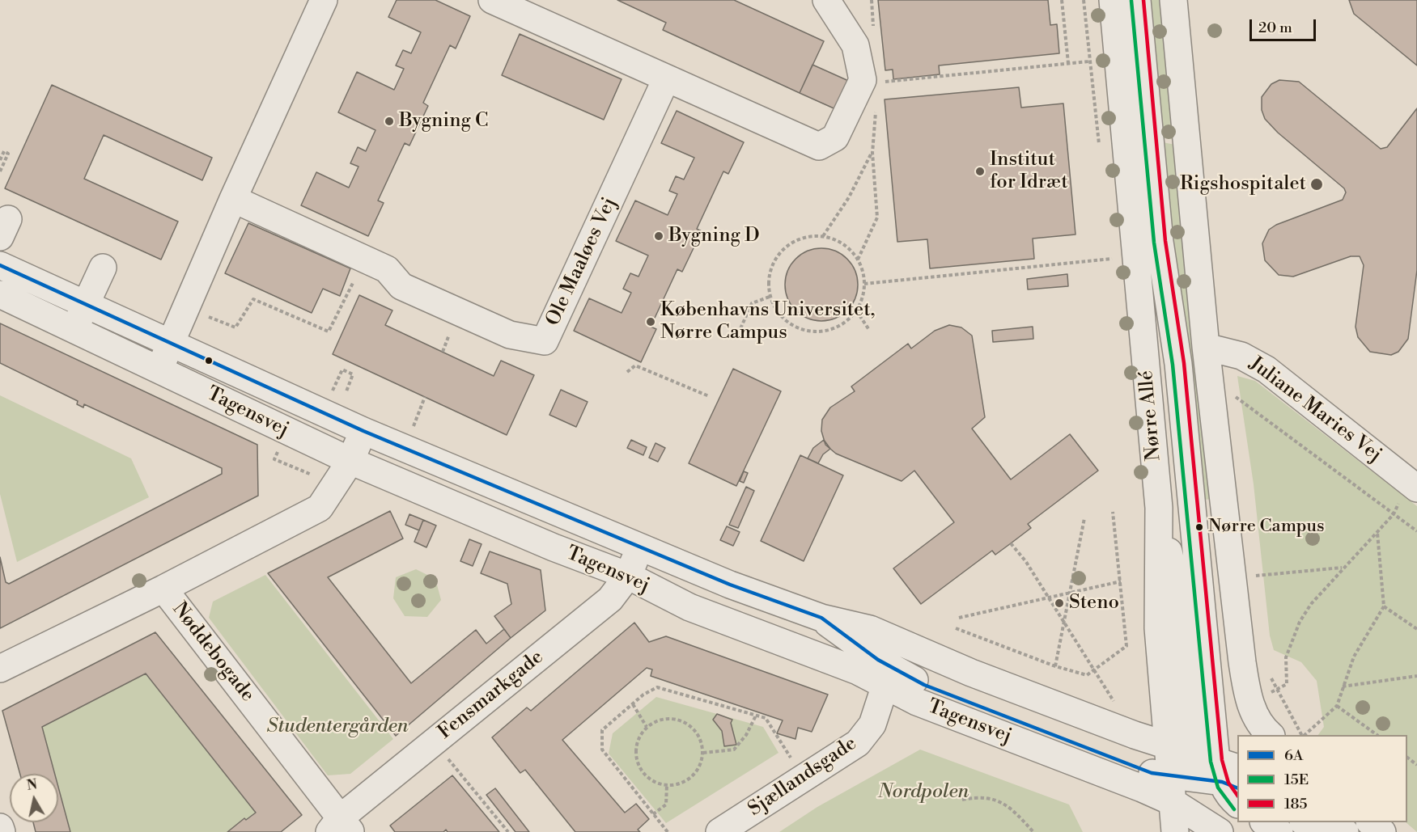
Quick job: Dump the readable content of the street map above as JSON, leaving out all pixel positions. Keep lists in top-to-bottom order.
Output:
{
  "streets": {
    "street": [
      "Ole Maaløes Vej",
      "Juliane Maries Vej",
      "Tagensvej",
      "Nørre Allé",
      "Nøddebogade",
      "Fensmarkgade",
      "Sjællandsgade"
    ]
  },
  "crossings": [
    ["Tagensvej", "Nørre Allé"],
    ["Tagensvej", "Fensmarkgade"],
    ["Tagensvej", "Sjællandsgade"],
    ["Nøddebogade", "Fensmarkgade"]
  ],
  "parks": ["Studentergården", "Nordpolen"],
  "places": [
    "Bygning C",
    "Institut for Idræt",
    "Rigshospitalet",
    "Bygning D",
    "Københavns Universitet, Nørre Campus",
    "Nørre Campus",
    "Steno"
  ],
  "lines": ["transit line 185", "transit line 15E", "transit line 6A"],
  "legend": ["6A", "15E", "185"],
  "scale_bar": "20 m",
  "north": "top"
}
